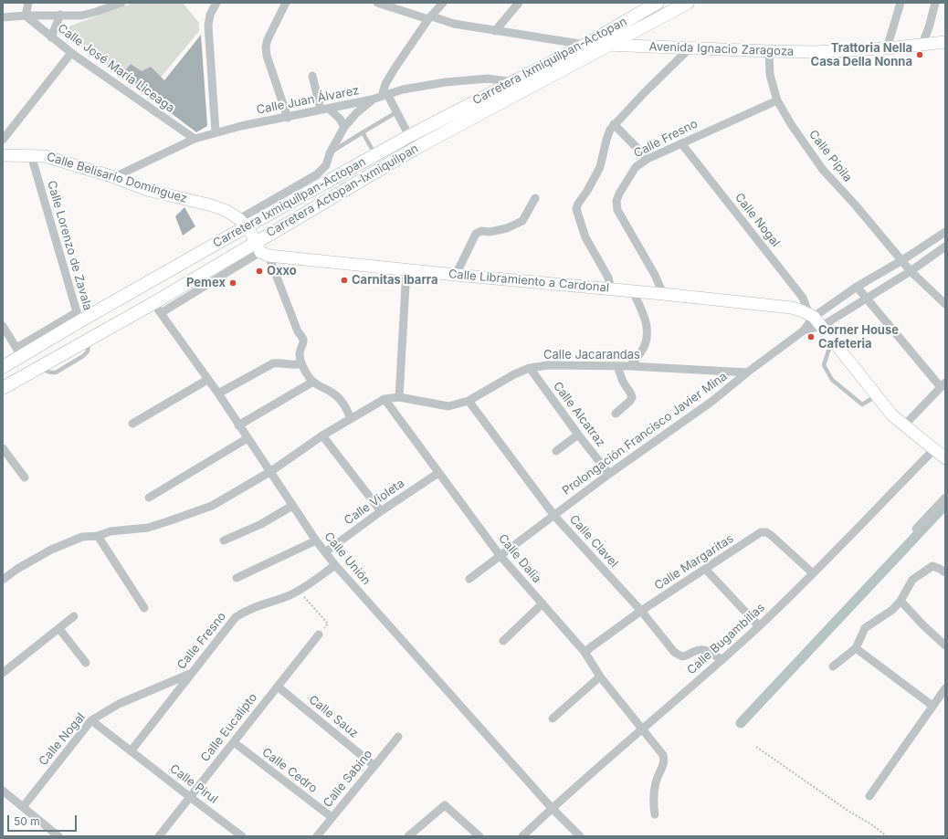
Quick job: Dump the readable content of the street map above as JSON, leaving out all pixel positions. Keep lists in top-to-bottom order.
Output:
{
  "streets": {
    "main road": ["Carretera Ixmiquilpan-Actopan", "Carretera Actopan-Ixmiquilpan"],
    "street": [
      "Avenida Ignacio Zaragoza",
      "Calle José María Liceaga",
      "Calle Juan Álvarez",
      "Calle Fresno",
      "Calle Pípila",
      "Calle Belisario Domínguez",
      "Calle Nogal",
      "Calle Lorenzo de Zavala",
      "Calle Libramiento a Cardonal",
      "Calle Jacarandas",
      "Calle Alcatraz",
      "Prolongación Francisco Javier Mina",
      "Calle Violeta",
      "Calle Clavel",
      "Calle Unión",
      "Calle Dalia",
      "Calle Margaritas",
      "Calle Bugambilias",
      "Calle Sauz",
      "Calle Eucalipto",
      "Calle Cedro",
      "Calle Sabino",
      "Calle Pirul"
    ]
  },
  "crossings": [
    ["Avenida Ignacio Zaragoza", "Carretera Ixmiquilpan-Actopan"],
    ["Avenida Ignacio Zaragoza", "Calle Pípila"],
    ["Avenida Ignacio Zaragoza", "Carretera Actopan-Ixmiquilpan"],
    ["Carretera Ixmiquilpan-Actopan", "Calle Juan Álvarez"],
    ["Carretera Ixmiquilpan-Actopan", "Calle Belisario Domínguez"],
    ["Carretera Ixmiquilpan-Actopan", "Calle Lorenzo de Zavala"],
    ["Calle José María Liceaga", "Calle Juan Álvarez"],
    ["Calle Juan Álvarez", "Calle Belisario Domínguez"],
    ["Calle Fresno", "Calle Pípila"],
    ["Calle Fresno", "Calle Nogal"],
    ["Calle Fresno", "Calle Libramiento a Cardonal"],
    ["Calle Fresno", "Calle Unión"],
    ["Calle Fresno", "Calle Pirul"],
    ["Calle Pípila", "Prolongación Francisco Javier Mina"],
    ["Calle Belisario Domínguez", "Calle Lorenzo de Zavala"],
    ["Carretera Actopan-Ixmiquilpan", "Calle Libramiento a Cardonal"],
    ["Carretera Actopan-Ixmiquilpan", "Calle Unión"],
    ["Calle Nogal", "Calle Libramiento a Cardonal"],
    ["Calle Nogal", "Prolongación Francisco Javier Mina"],
    ["Calle Nogal", "Calle Pirul"],
    ["Calle Libramiento a Cardonal", "Prolongación Francisco Javier Mina"],
    ["Calle Jacarandas", "Calle Alcatraz"],
    ["Calle Jacarandas", "Prolongación Francisco Javier Mina"],
    ["Calle Jacarandas", "Calle Clavel"],
    ["Calle Jacarandas", "Calle Unión"],
    ["Calle Jacarandas", "Calle Dalia"],
    ["Calle Alcatraz", "Prolongación Francisco Javier Mina"],
    ["Prolongación Francisco Javier Mina", "Calle Clavel"],
    ["Prolongación Francisco Javier Mina", "Calle Dalia"],
    ["Calle Violeta", "Calle Unión"],
    ["Calle Violeta", "Calle Dalia"],
    ["Calle Clavel", "Calle Margaritas"],
    ["Calle Clavel", "Calle Bugambilias"],
    ["Calle Unión", "Calle Bugambilias"],
    ["Calle Dalia", "Calle Margaritas"],
    ["Calle Dalia", "Calle Bugambilias"],
    ["Calle Margaritas", "Calle Bugambilias"],
    ["Calle Sauz", "Calle Eucalipto"],
    ["Calle Sauz", "Calle Sabino"],
    ["Calle Eucalipto", "Calle Cedro"],
    ["Calle Eucalipto", "Calle Pirul"],
    ["Calle Cedro", "Calle Sabino"]
  ],
  "places": [
    "Trattoria Nella Casa Della Nonna",
    "Oxxo",
    "Carnitas Ibarra",
    "Pemex",
    "Corner House Cafeteria"
  ],
  "scale_bar": "50 m"
}
